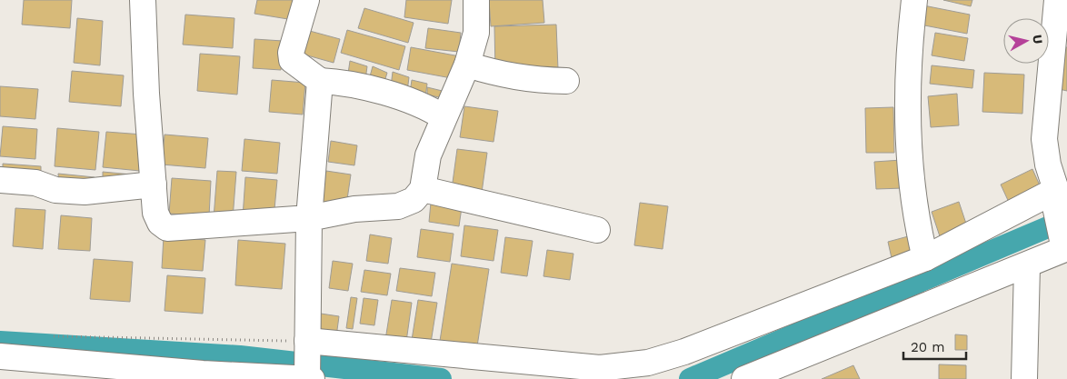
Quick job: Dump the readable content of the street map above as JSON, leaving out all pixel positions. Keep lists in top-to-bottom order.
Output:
{
  "scale_bar": "20 m",
  "north": "right"
}
